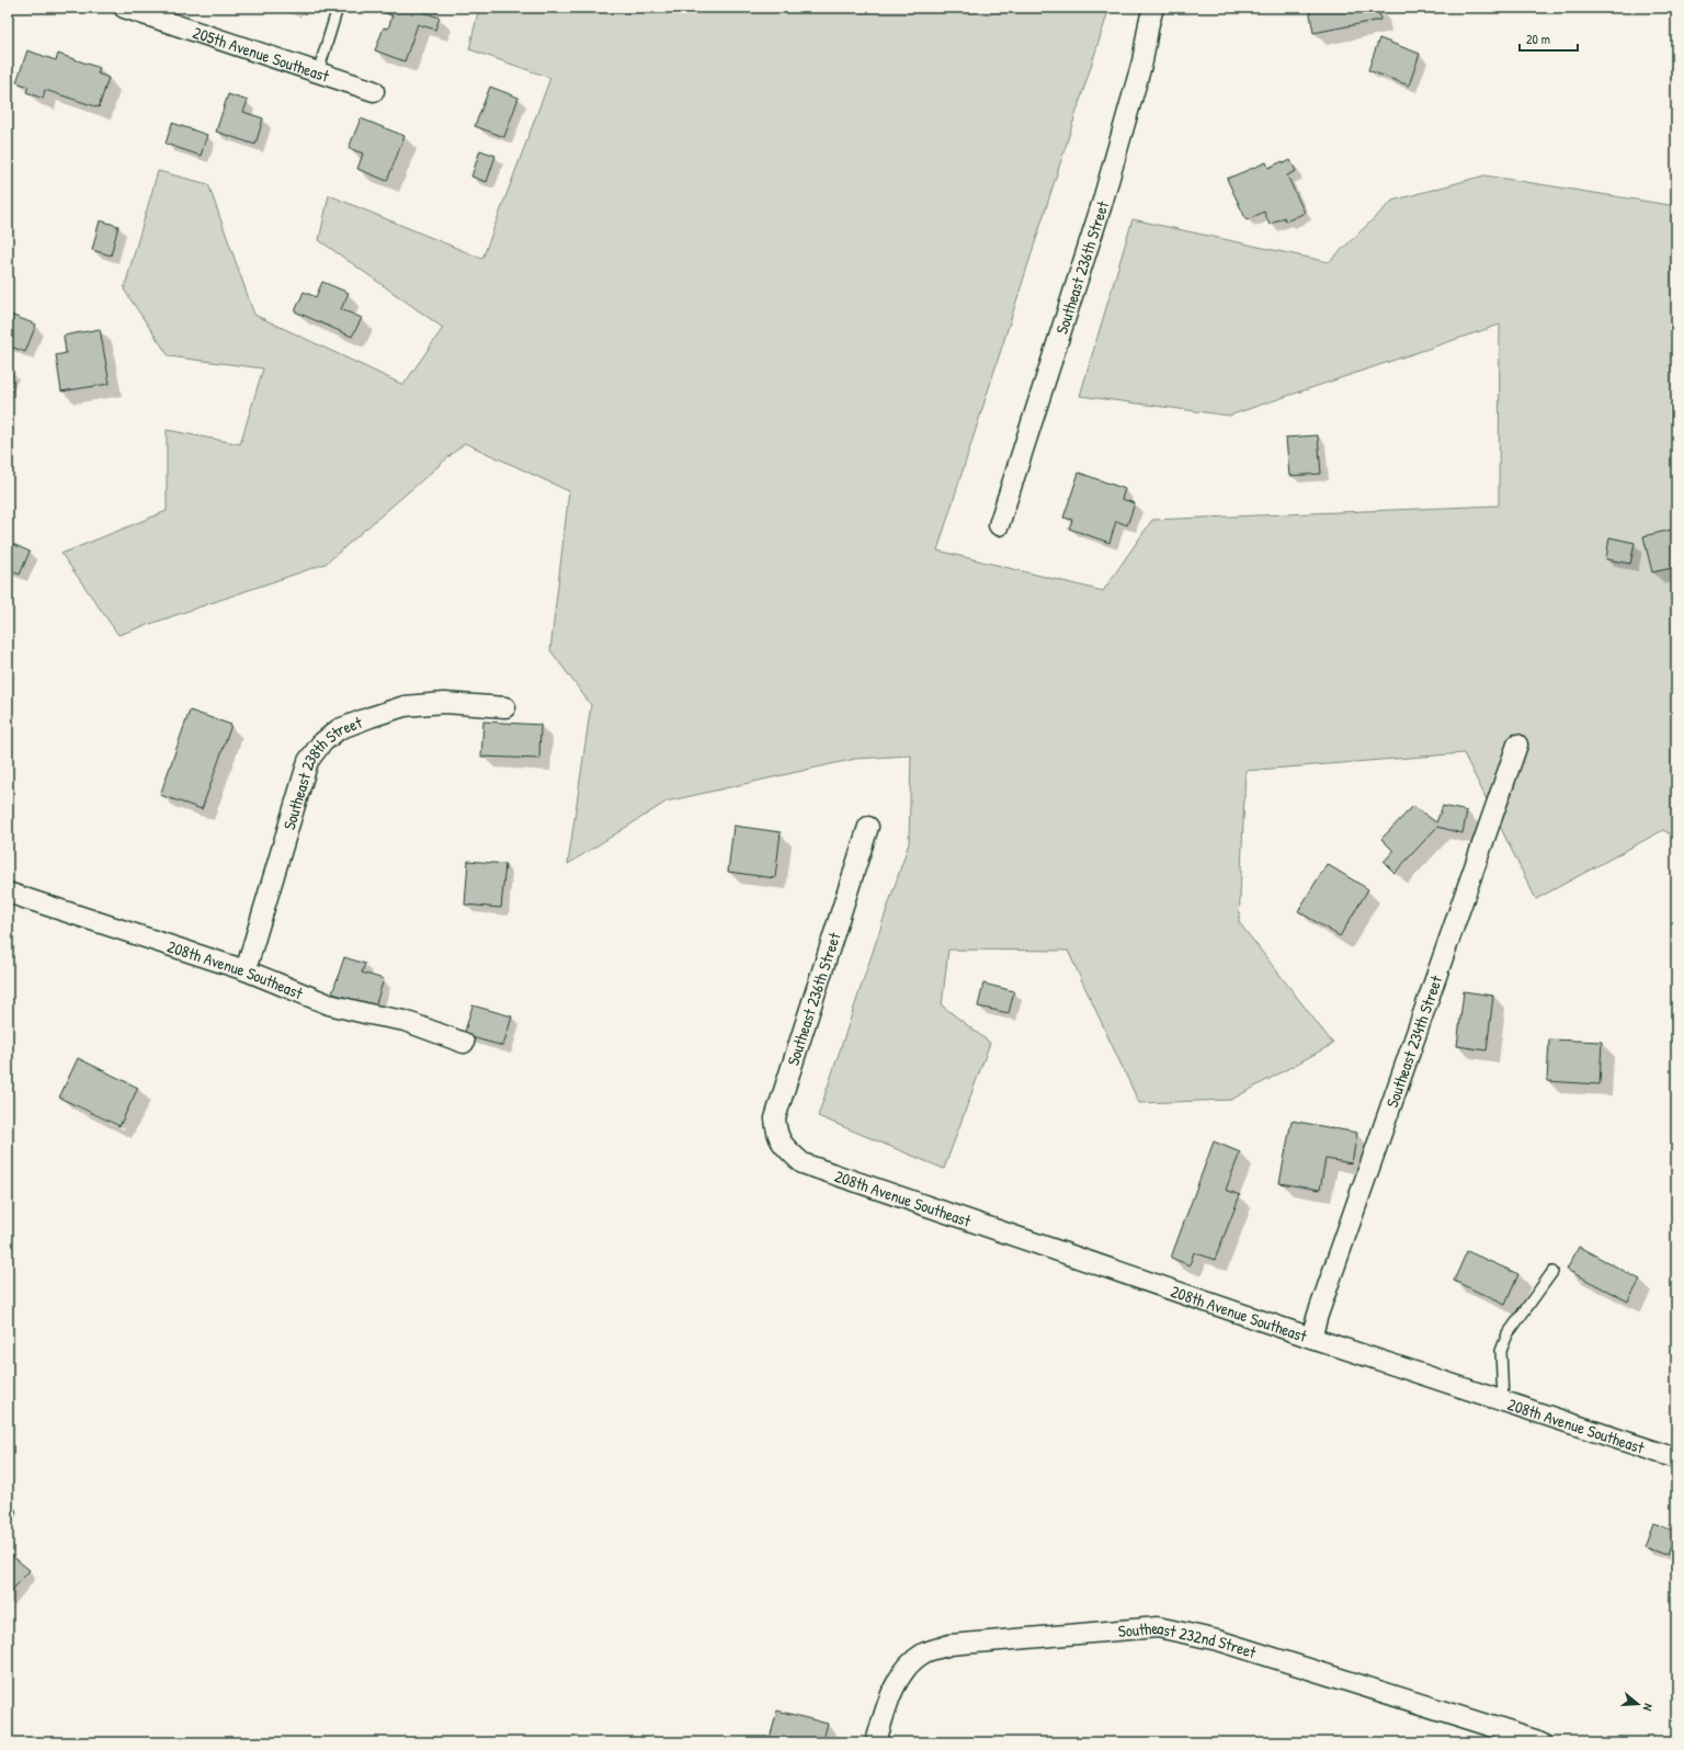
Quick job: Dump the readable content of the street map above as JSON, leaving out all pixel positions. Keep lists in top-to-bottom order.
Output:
{
  "streets": {
    "street": [
      "205th Avenue Southeast",
      "Southeast 236th Street",
      "Southeast 238th Street",
      "208th Avenue Southeast",
      "Southeast 234th Street",
      "Southeast 232nd Street"
    ]
  },
  "crossings": [
    ["Southeast 236th Street", "208th Avenue Southeast"],
    ["Southeast 238th Street", "208th Avenue Southeast"],
    ["208th Avenue Southeast", "Southeast 234th Street"]
  ],
  "scale_bar": "20 m",
  "north": "right"
}
